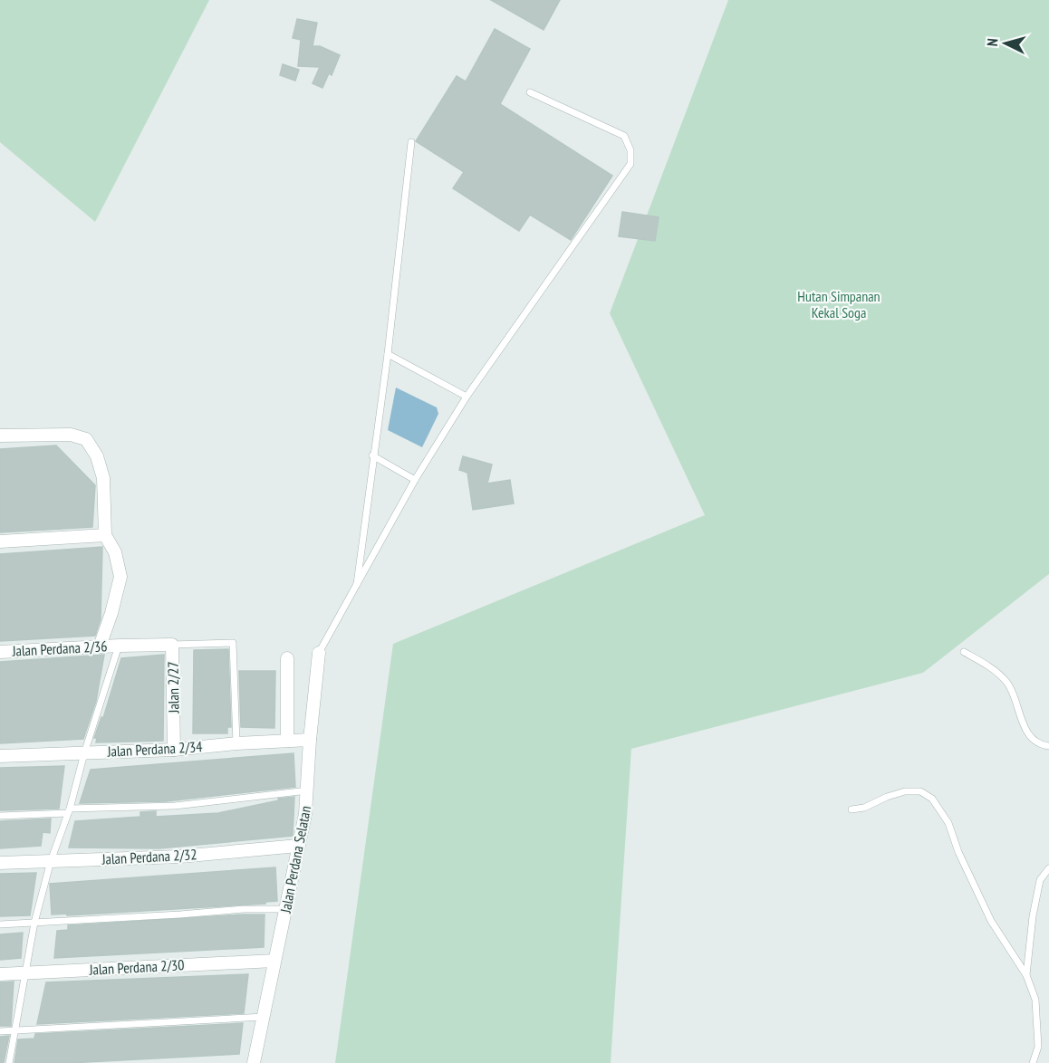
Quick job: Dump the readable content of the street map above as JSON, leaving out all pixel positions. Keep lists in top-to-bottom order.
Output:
{
  "streets": {
    "street": [
      "Jalan Perdana 2/36",
      "Jalan 2/27",
      "Jalan Perdana 2/34",
      "Jalan Perdana 2/32",
      "Jalan Perdana Selatan",
      "Jalan Perdana 2/30"
    ]
  },
  "crossings": [
    ["Jalan Perdana 2/36", "Jalan 2/27"],
    ["Jalan 2/27", "Jalan Perdana 2/34"],
    ["Jalan Perdana 2/34", "Jalan Perdana Selatan"],
    ["Jalan Perdana 2/32", "Jalan Perdana Selatan"],
    ["Jalan Perdana Selatan", "Jalan Perdana 2/30"]
  ],
  "parks": ["Hutan Simpanan Kekal Soga"],
  "north": "left"
}
